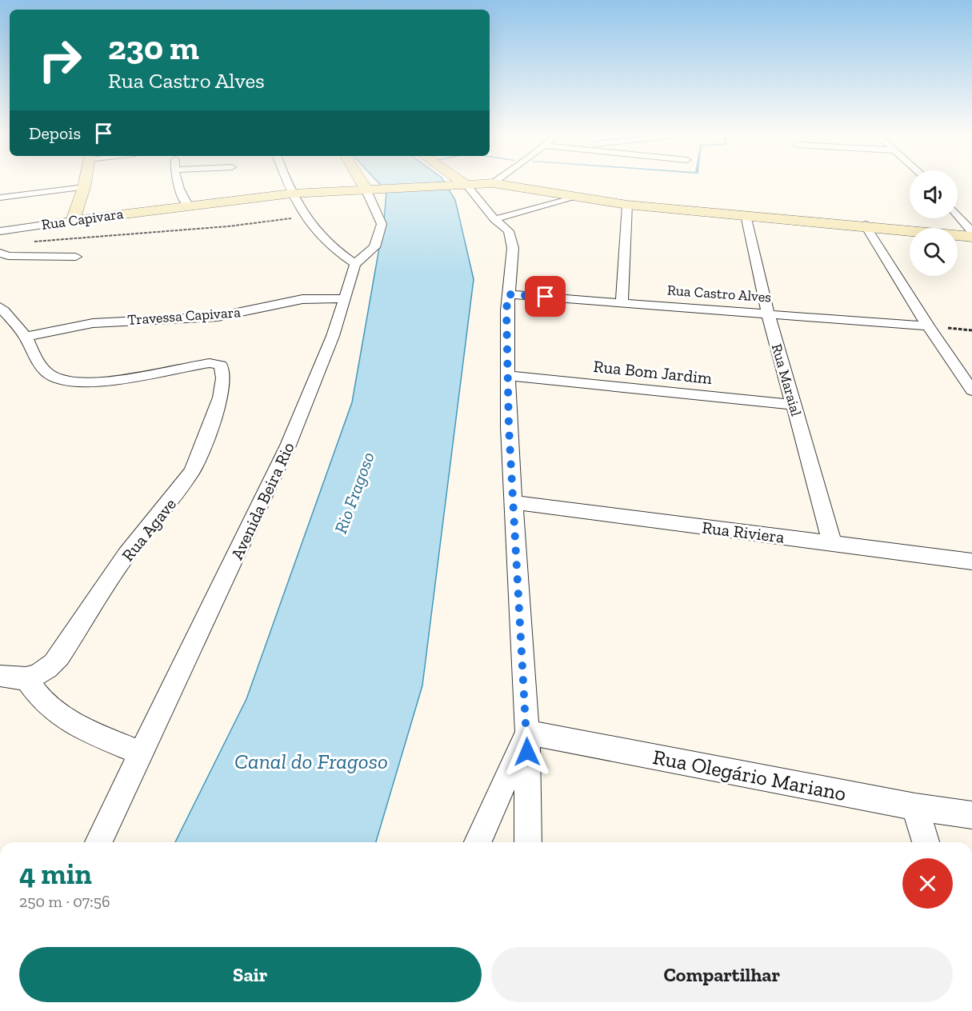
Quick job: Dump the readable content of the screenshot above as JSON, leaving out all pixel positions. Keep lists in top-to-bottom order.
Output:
{
  "streets": {
    "main road": ["Rua Capivara", "Avenida Beira Rio"],
    "street": [
      "Rua Castro Alves",
      "Travessa Capivara",
      "Rua Bom Jardim",
      "Rua Maraial",
      "Rua Agave",
      "Rua Riviera",
      "Rua Olegário Mariano"
    ]
  },
  "crossings": [
    ["Rua Capivara", "Rua Maraial"],
    ["Rua Capivara", "Avenida Beira Rio"],
    ["Rua Castro Alves", "Rua Maraial"],
    ["Travessa Capivara", "Avenida Beira Rio"],
    ["Travessa Capivara", "Rua Agave"],
    ["Rua Bom Jardim", "Rua Maraial"],
    ["Rua Maraial", "Rua Riviera"]
  ],
  "water": ["Rio Fragoso", "Canal do Fragoso"],
  "page": {
    "turn": ["230 m", "Rua Castro Alves"],
    "then": "Depois",
    "heading": ["4 min", "250 m · 07:56"],
    "buttons": ["Sair", "Compartilhar"]
  }
}
